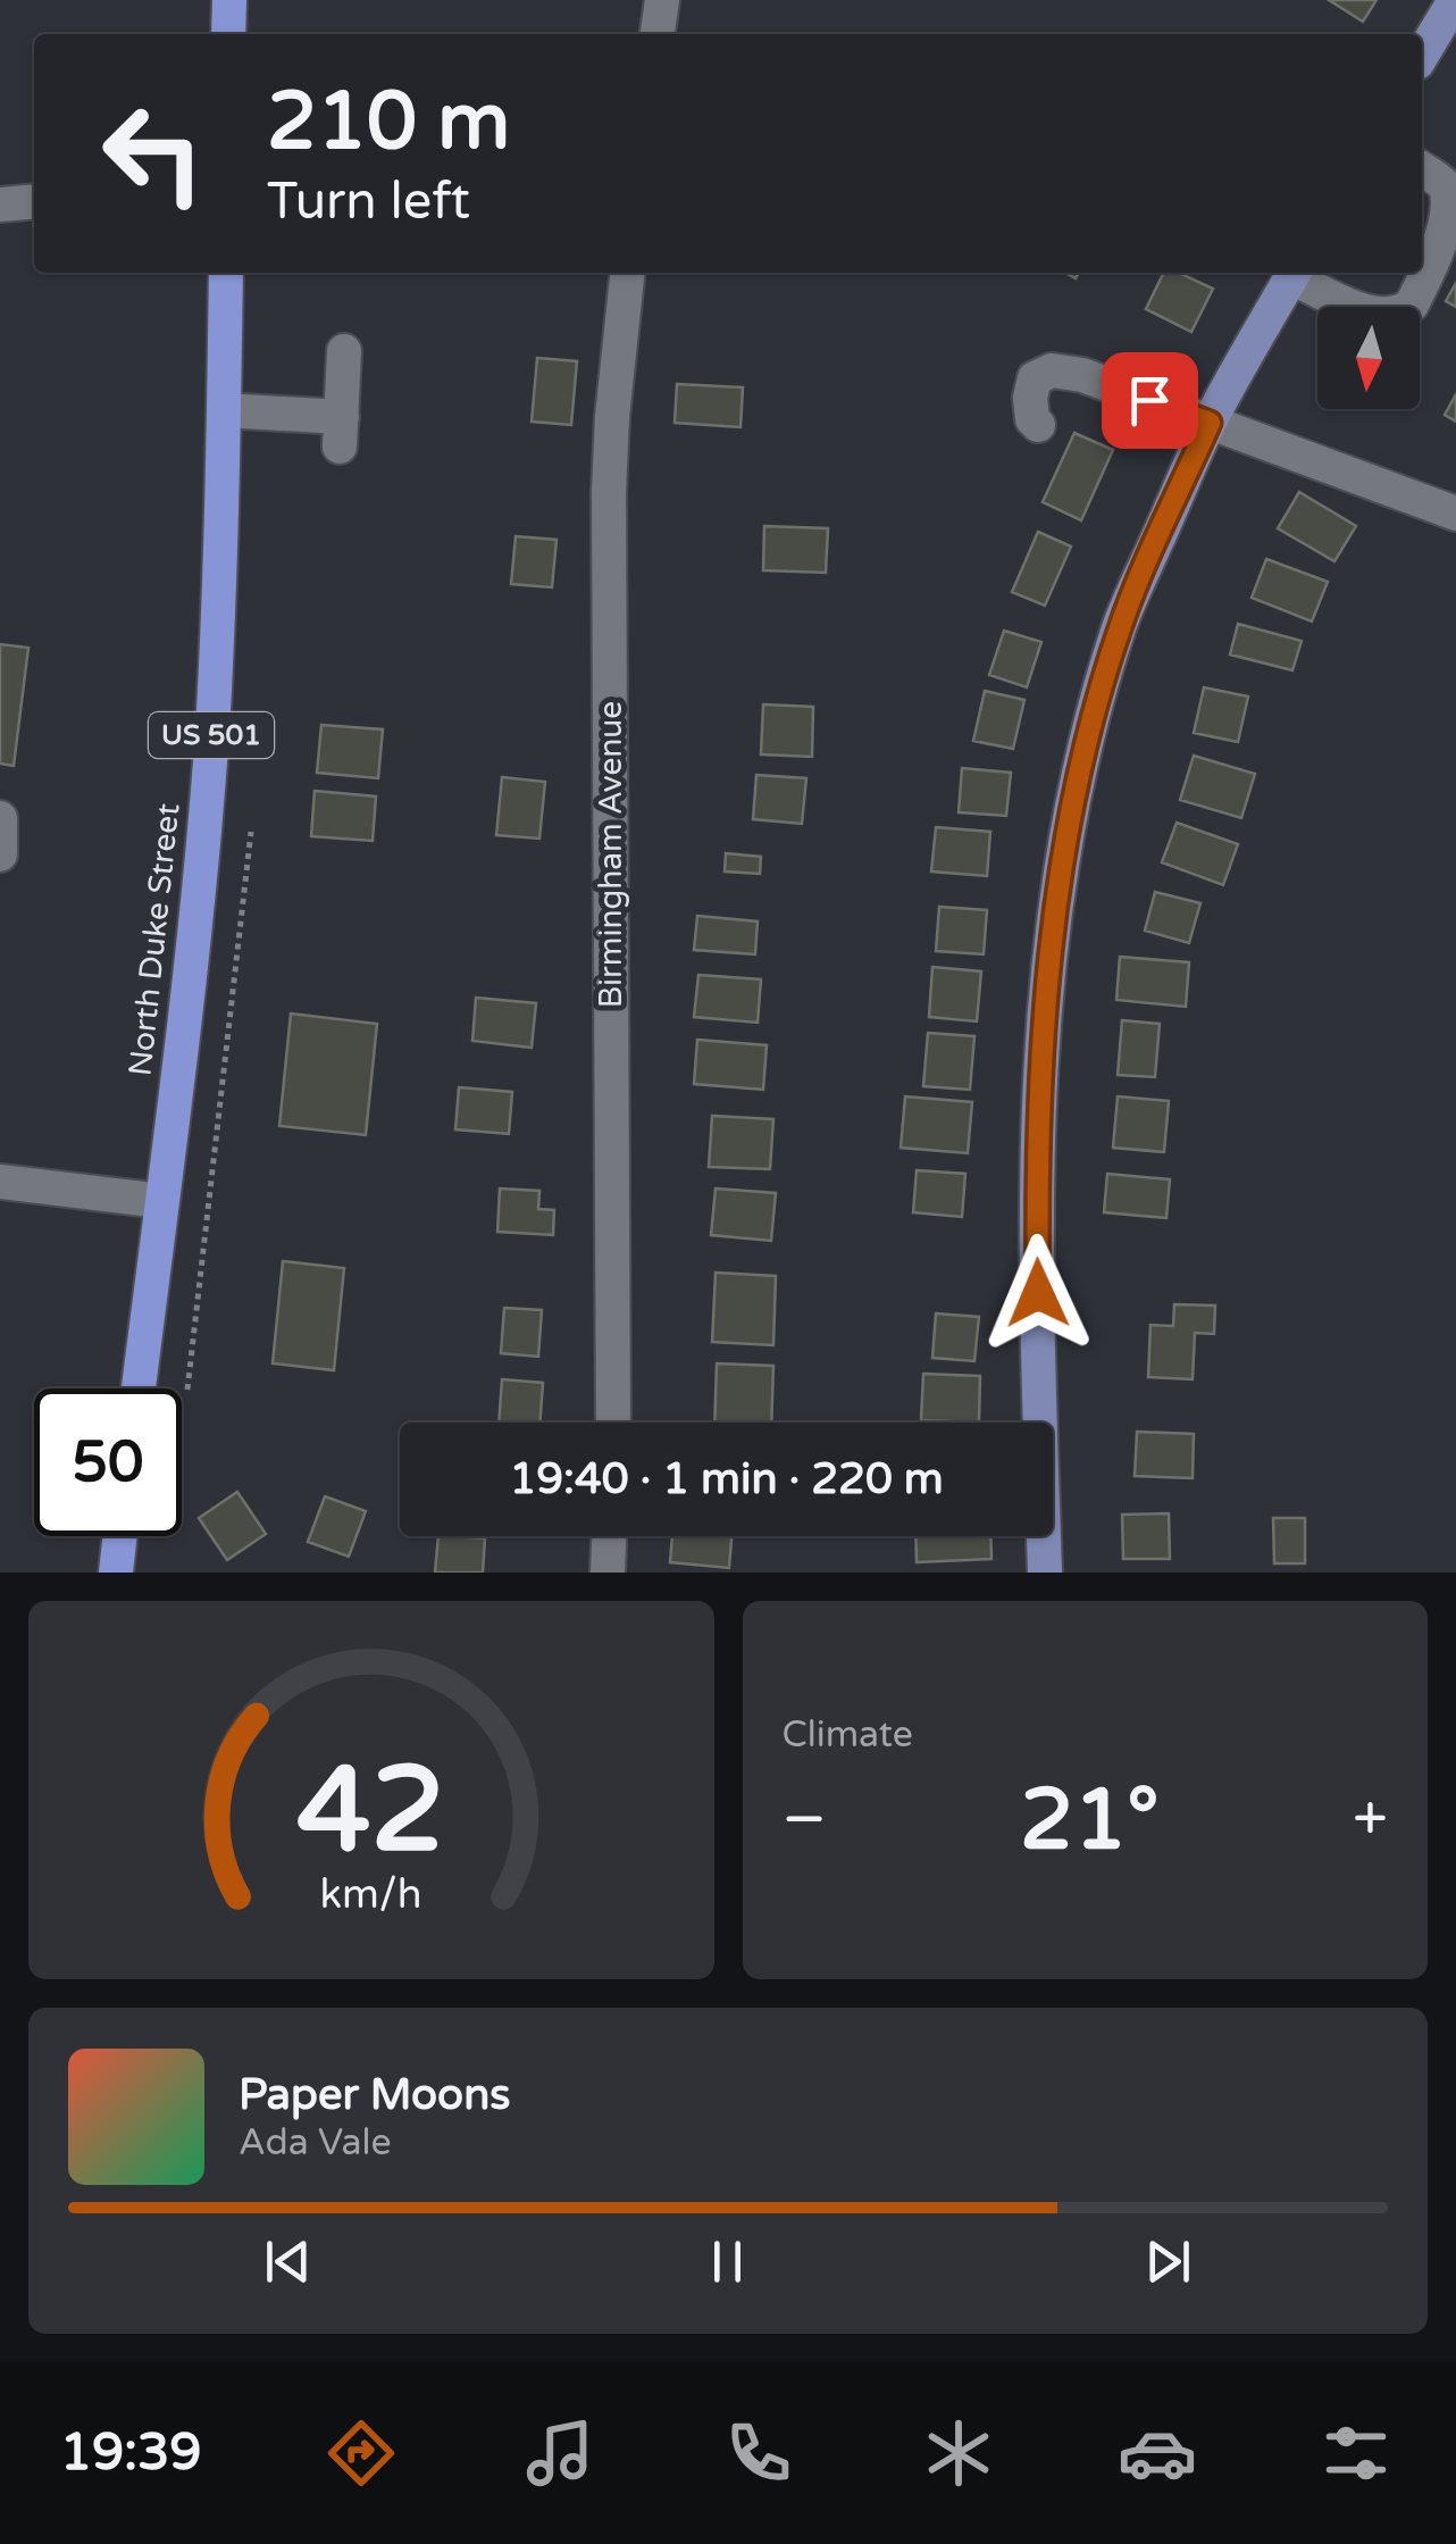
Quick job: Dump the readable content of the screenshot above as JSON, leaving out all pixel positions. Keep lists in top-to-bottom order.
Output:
{
  "streets": {
    "highway": ["US 501", "North Duke Street"],
    "street": ["Birmingham Avenue"]
  },
  "north": "bottom",
  "page": {
    "turn": ["210 m", "Turn left"],
    "limit": "50",
    "trip": "19:40 · 1 min · 220 m",
    "tile": "Climate",
    "heat": ["−", "21°", "+"],
    "song": ["Paper Moons", "Ada Vale"],
    "tabs": "19:39",
    "gauge": ["42", "km/h"]
  }
}
